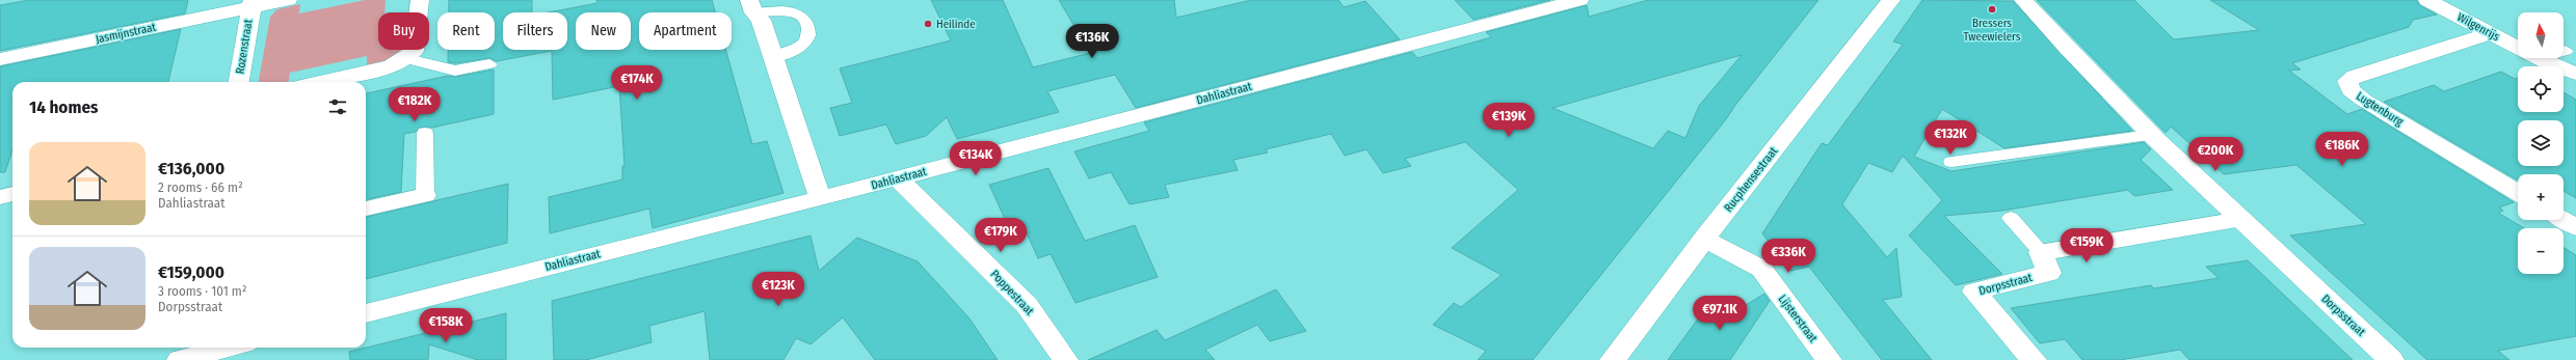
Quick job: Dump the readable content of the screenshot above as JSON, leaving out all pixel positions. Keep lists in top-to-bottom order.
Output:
{
  "streets": {
    "street": [
      "Wilgenrijs",
      "Jasmijnstraat",
      "Rozenstraat",
      "Dahliastraat",
      "Lugtenburg",
      "Rucphensestraat",
      "Dorpsstraat",
      "Poppestraat",
      "Lijsterstraat"
    ]
  },
  "crossings": [
    ["Wilgenrijs", "Lugtenburg"],
    ["Jasmijnstraat", "Rozenstraat"],
    ["Dahliastraat", "Poppestraat"],
    ["Rucphensestraat", "Lijsterstraat"]
  ],
  "places": ["Bressers Tweewielers", "Heilinde"],
  "north": "top",
  "page": {
    "map_buttons": ["+", "−"],
    "chip": [
      "Buy",
      "Rent",
      "Filters",
      "New",
      "Apartment"
    ],
    "price": [
      "€136K",
      "€174K",
      "€182K",
      "€139K",
      "€132K",
      "€186K",
      "€200K",
      "€134K",
      "€179K",
      "€159K",
      "€336K",
      "€123K",
      "€97.1K",
      "€158K"
    ],
    "heading": "14 homes",
    "list": [
      {
        "name": "€136,000",
        "note": "2 rooms · 66 m² · Dahliastraat"
      },
      {
        "name": "€159,000",
        "note": "3 rooms · 101 m² · Dorpsstraat"
      }
    ]
  }
}
